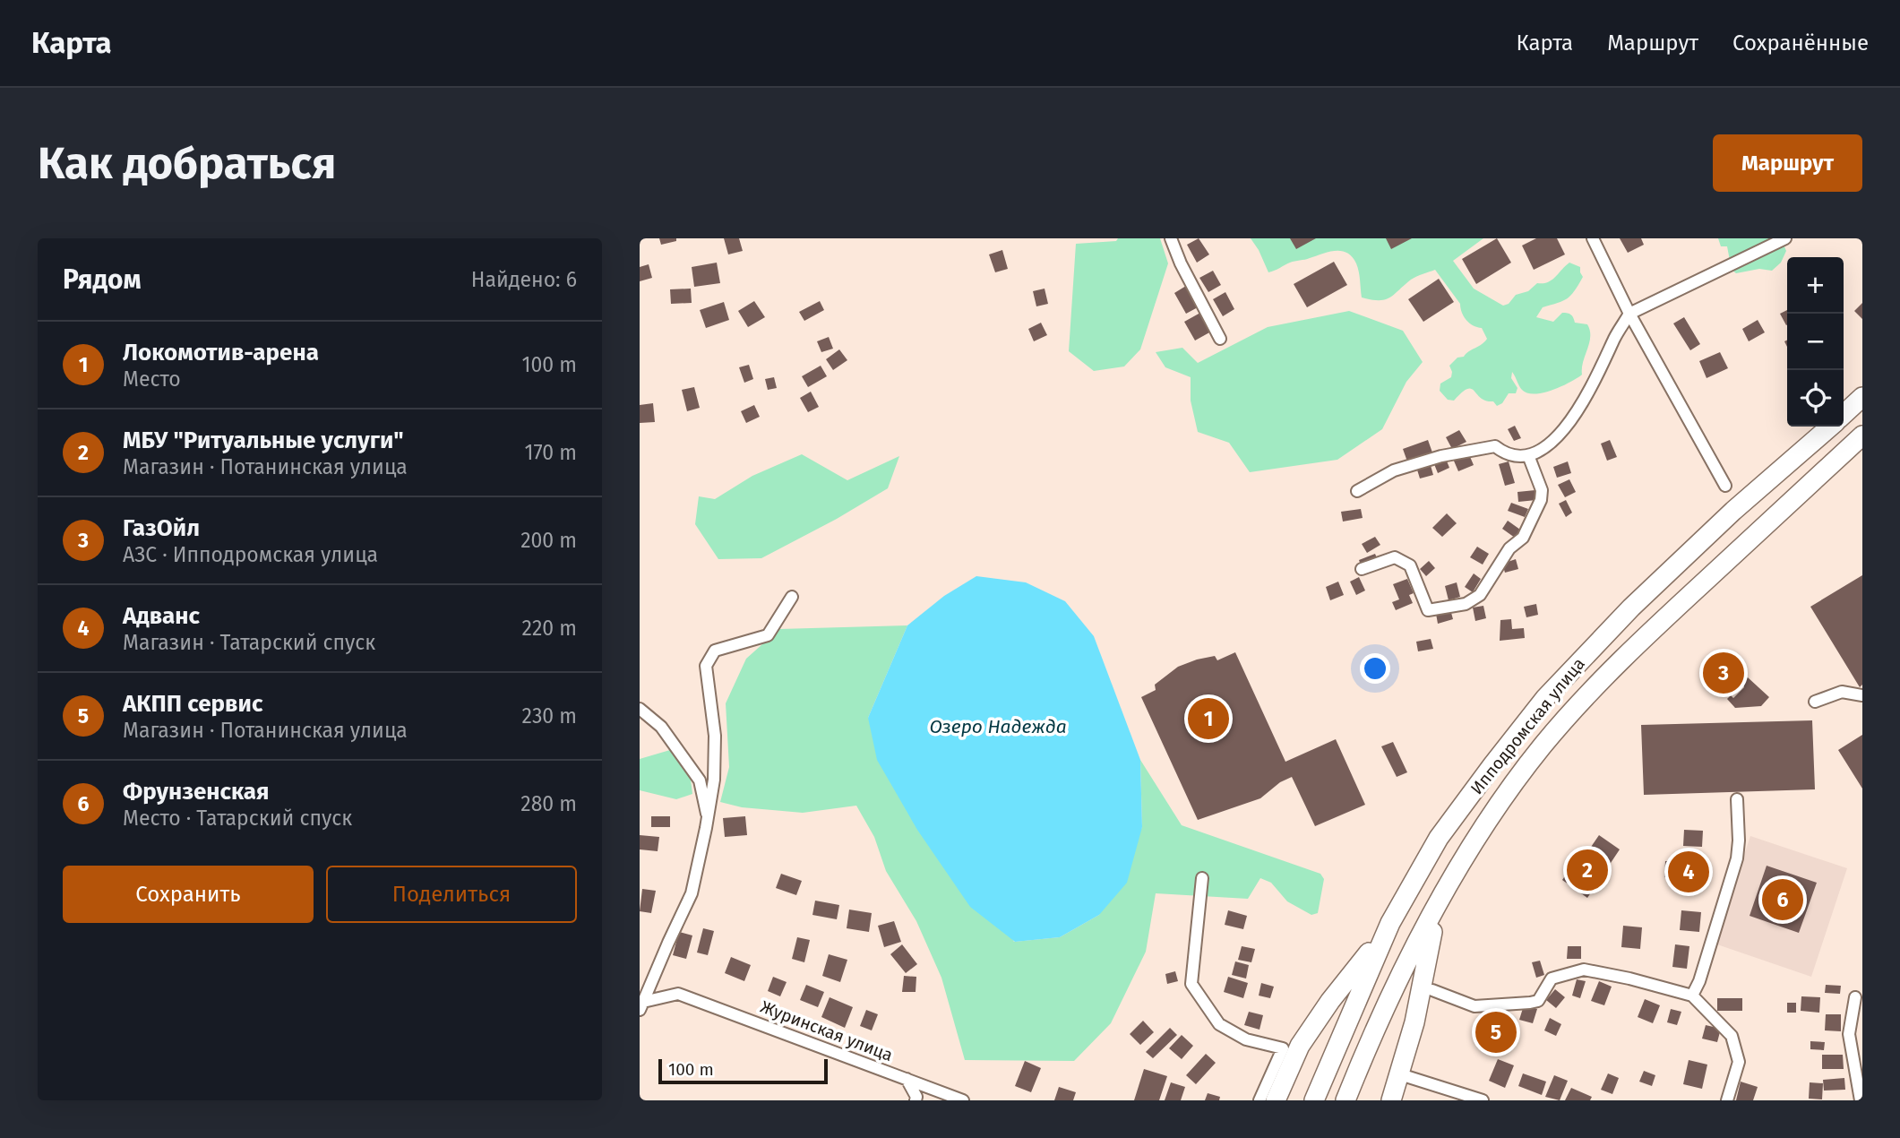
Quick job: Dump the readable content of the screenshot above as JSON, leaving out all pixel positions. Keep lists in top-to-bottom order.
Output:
{
  "streets": {
    "highway": ["Ипподромская улица"],
    "street": ["Журинская улица"]
  },
  "water": ["Озеро Надежда"],
  "scale_bar": "100 m",
  "page": {
    "header": "Карта",
    "nav": ["Карта", "Маршрут", "Сохранённые"],
    "buttons": [
      "Маршрут",
      ["Сохранить", "Поделиться"]
    ],
    "title": "Как добраться",
    "heading": ["Рядом", "Найдено: 6"],
    "map_buttons": ["+", "−"],
    "list": [
      {
        "mark": "1",
        "name": "Локомотив-арена",
        "note": "Место",
        "value": "100 m"
      },
      {
        "mark": "2",
        "name": "МБУ \"Ритуальные услуги\"",
        "note": "Магазин · Потанинская улица",
        "value": "170 m"
      },
      {
        "mark": "3",
        "name": "ГазОйл",
        "note": "АЗС · Ипподромская улица",
        "value": "200 m"
      },
      {
        "mark": "4",
        "name": "Адванс",
        "note": "Магазин · Татарский спуск",
        "value": "220 m"
      },
      {
        "mark": "5",
        "name": "АКПП сервис",
        "note": "Магазин · Потанинская улица",
        "value": "230 m"
      },
      {
        "mark": "6",
        "name": "Фрунзенская",
        "note": "Место · Татарский спуск",
        "value": "280 m"
      }
    ],
    "pins": [
      "3",
      "1",
      "2",
      "4",
      "6",
      "5"
    ],
    "scale": "100 m"
  }
}
